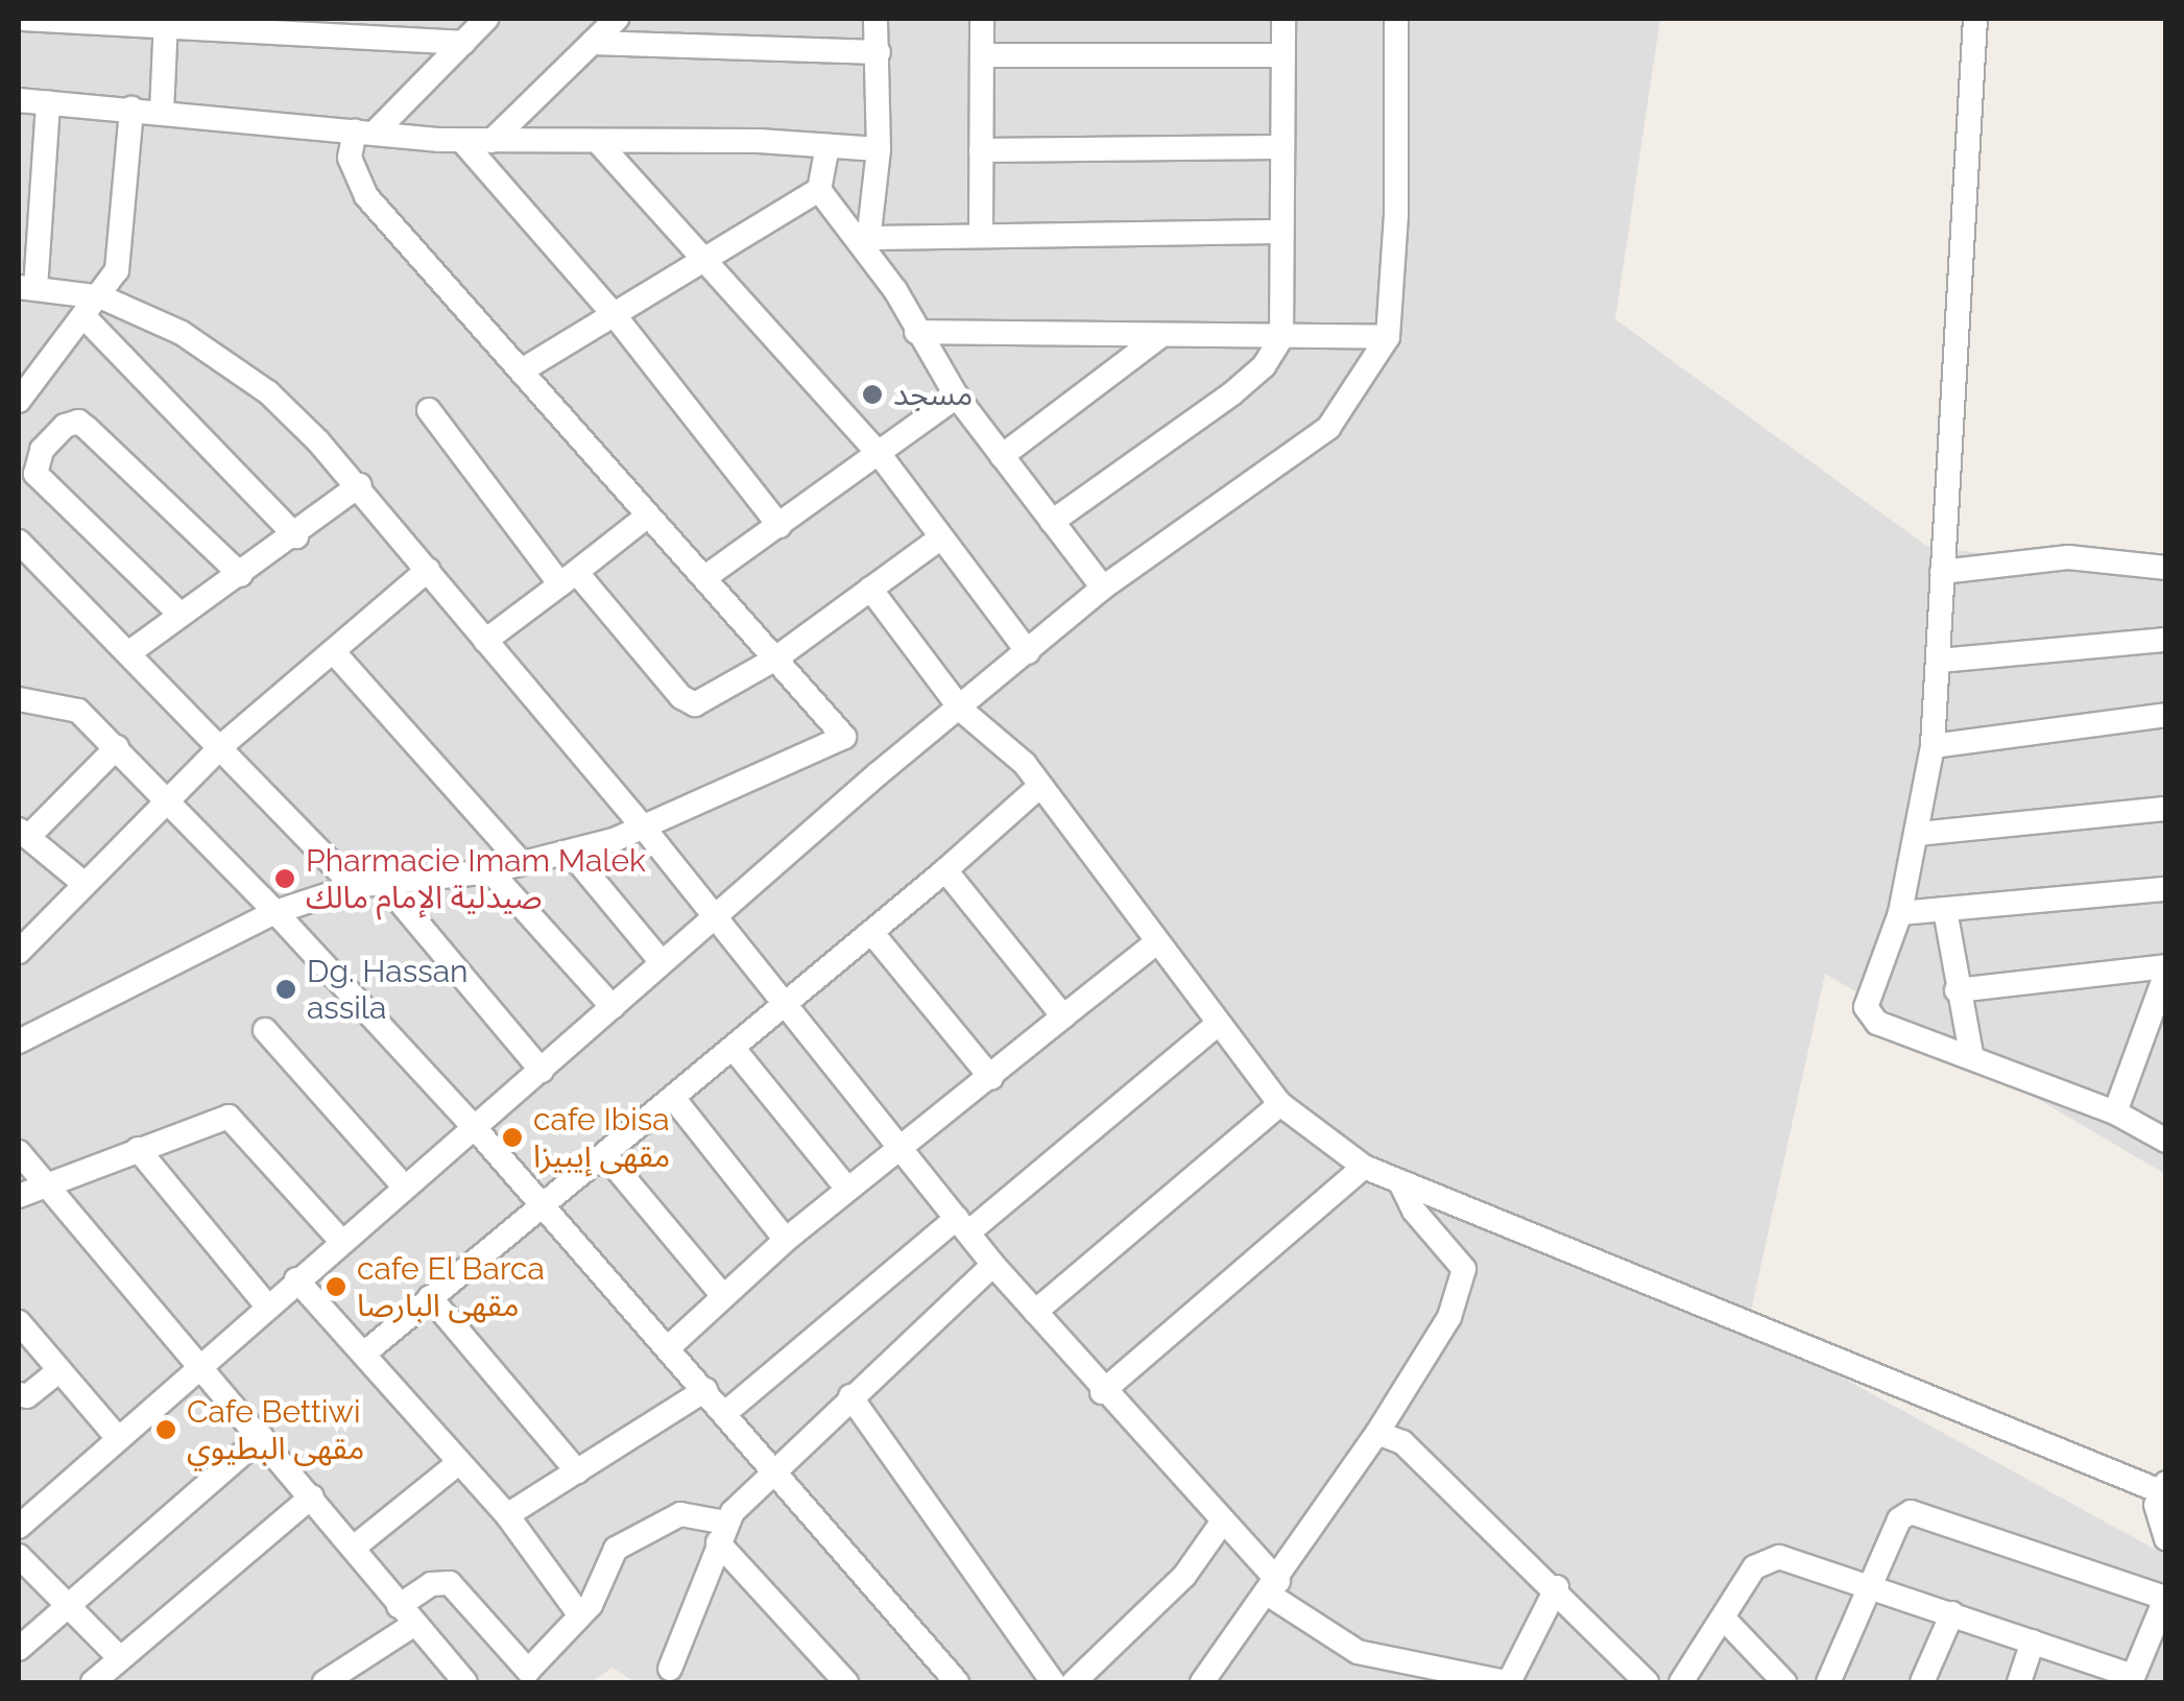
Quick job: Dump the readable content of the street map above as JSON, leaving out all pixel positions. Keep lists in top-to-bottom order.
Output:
{
  "places": [
    "مسجد",
    "Pharmacie Imam Malek صيدلية الإمام مالك",
    "Dg. Hassan assila",
    "cafe Ibisa مقهى إيبيزا",
    "cafe El Barca مقهى البارصا",
    "Cafe Bettiwi مقهى البطيوي"
  ]
}
